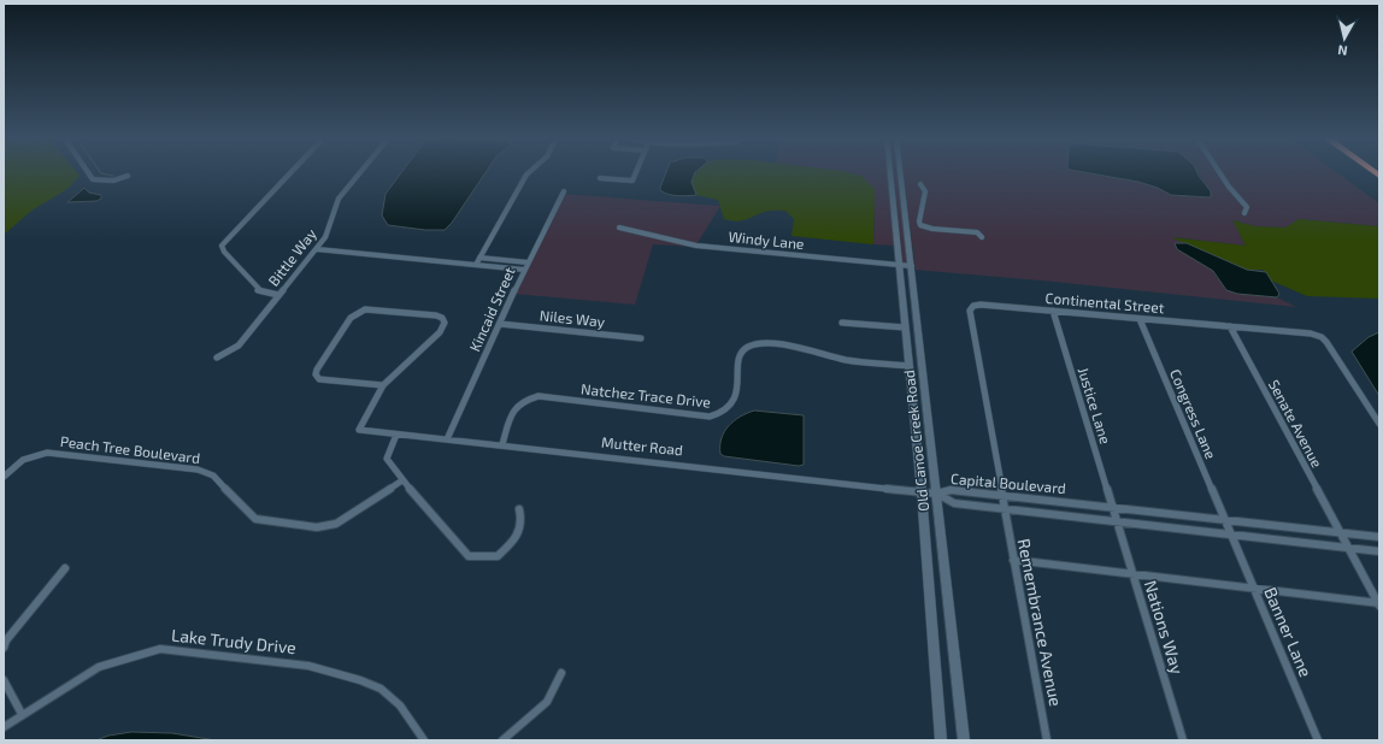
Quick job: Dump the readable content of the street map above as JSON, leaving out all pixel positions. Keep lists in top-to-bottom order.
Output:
{
  "streets": {
    "main road": ["Old Canoe Creek Road"],
    "street": [
      "Windy Lane",
      "Bittle Way",
      "Continental Street",
      "Kincaid Street",
      "Niles Way",
      "Natchez Trace Drive",
      "Justice Lane",
      "Congress Lane",
      "Senate Avenue",
      "Mutter Road",
      "Peach Tree Boulevard",
      "Capital Boulevard",
      "Remembrance Avenue",
      "Nations Way",
      "Banner Lane",
      "Lake Trudy Drive"
    ]
  },
  "crossings": [
    ["Windy Lane", "Old Canoe Creek Road"],
    ["Continental Street", "Justice Lane"],
    ["Continental Street", "Congress Lane"],
    ["Continental Street", "Senate Avenue"],
    ["Continental Street", "Capital Boulevard"],
    ["Continental Street", "Remembrance Avenue"],
    ["Kincaid Street", "Niles Way"],
    ["Kincaid Street", "Mutter Road"],
    ["Natchez Trace Drive", "Old Canoe Creek Road"],
    ["Natchez Trace Drive", "Mutter Road"],
    ["Justice Lane", "Capital Boulevard"],
    ["Justice Lane", "Nations Way"],
    ["Congress Lane", "Capital Boulevard"],
    ["Congress Lane", "Banner Lane"],
    ["Senate Avenue", "Capital Boulevard"],
    ["Old Canoe Creek Road", "Mutter Road"],
    ["Old Canoe Creek Road", "Capital Boulevard"],
    ["Mutter Road", "Capital Boulevard"],
    ["Capital Boulevard", "Remembrance Avenue"],
    ["Capital Boulevard", "Nations Way"],
    ["Capital Boulevard", "Banner Lane"]
  ],
  "north": "bottom"
}
